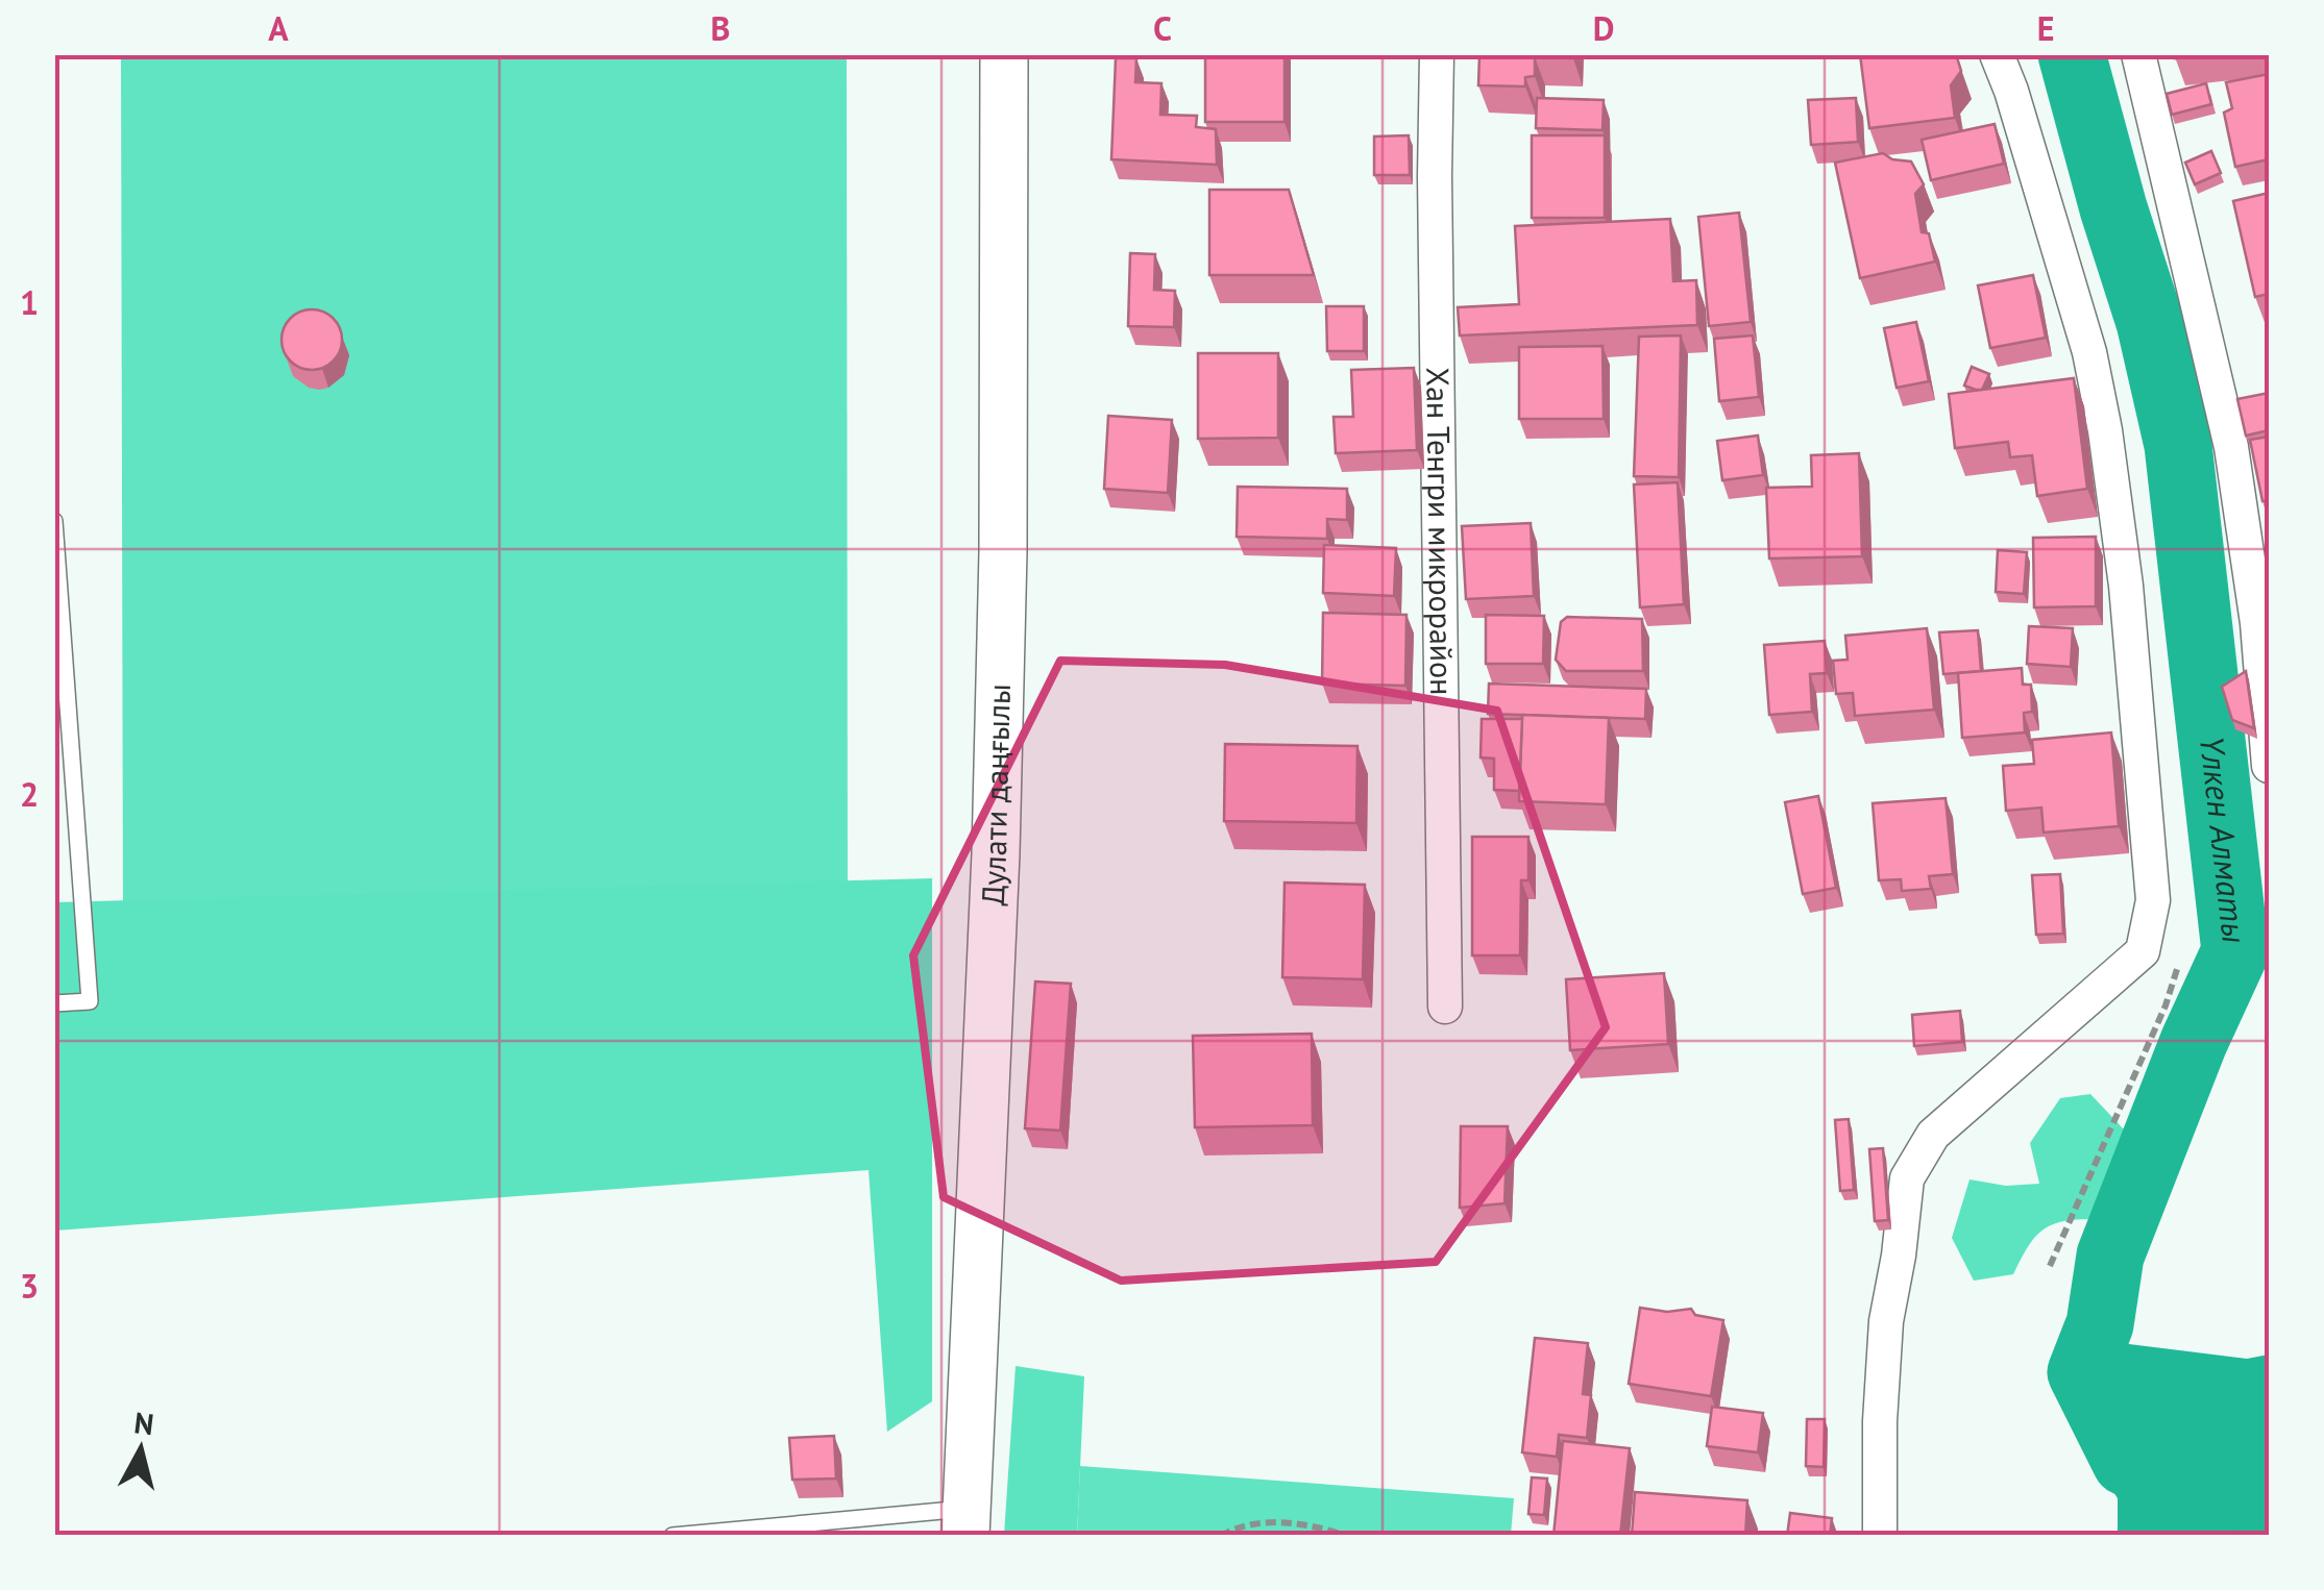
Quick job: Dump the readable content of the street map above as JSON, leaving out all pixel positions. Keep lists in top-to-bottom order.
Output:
{
  "streets": {
    "main road": ["Дулати даңғылы"],
    "street": ["Хан Тенгри микрорайон"]
  },
  "water": ["Үлкен Алматы"],
  "north": "top",
  "grid": {
    "columns": [
      "A",
      "B",
      "C",
      "D",
      "E"
    ],
    "rows": ["1", "2", "3"]
  }
}
